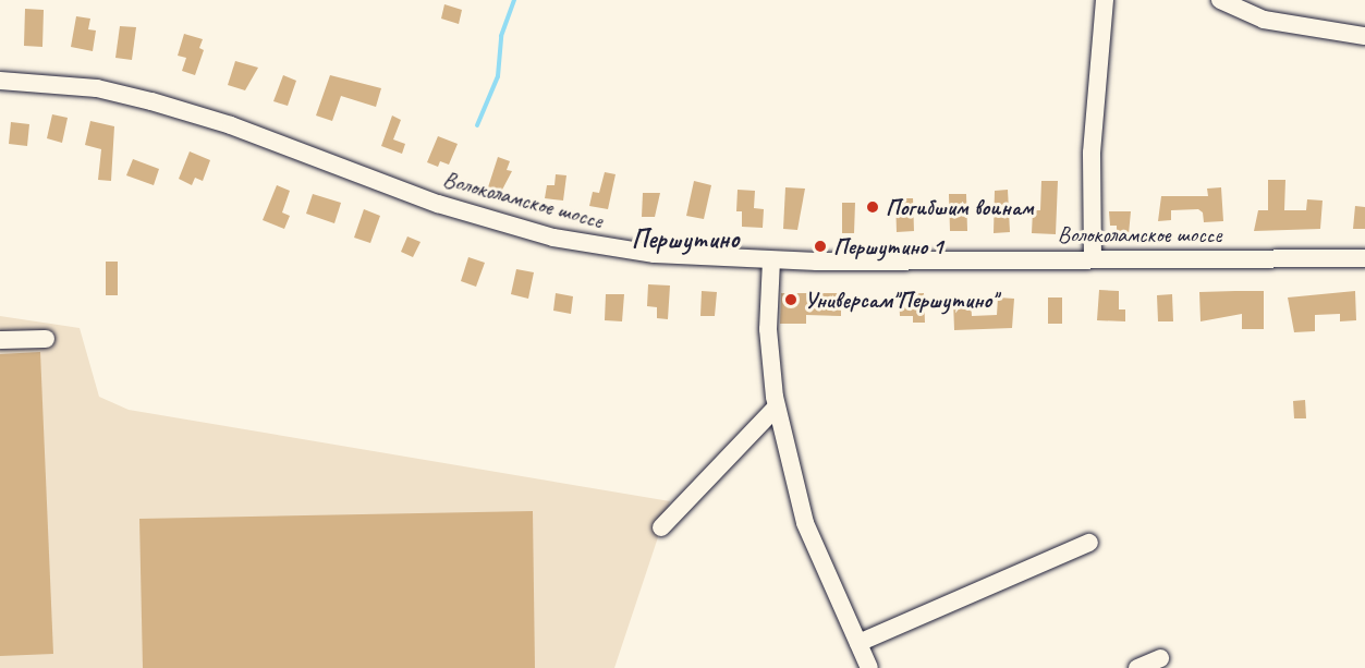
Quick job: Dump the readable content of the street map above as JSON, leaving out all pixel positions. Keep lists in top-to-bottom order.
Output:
{
  "streets": {
    "street": ["Волоколамское шоссе"]
  },
  "districts": ["Першутино"],
  "places": ["Погибшим воинам", "Першутино 1", "Универсам\"Першутино\""]
}
